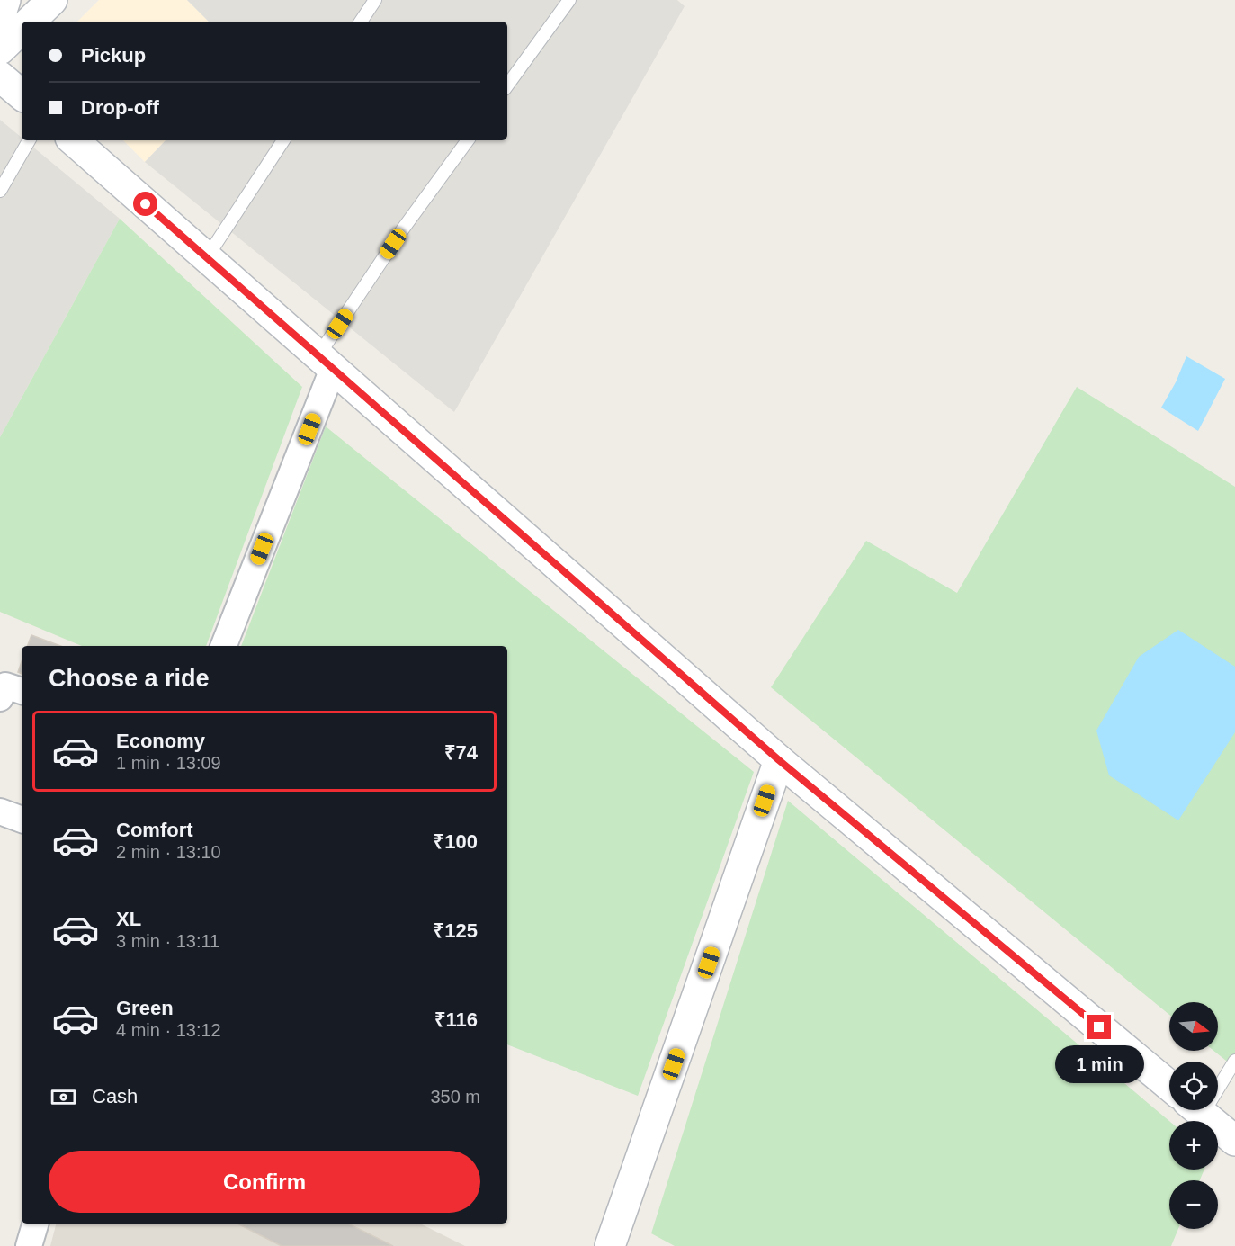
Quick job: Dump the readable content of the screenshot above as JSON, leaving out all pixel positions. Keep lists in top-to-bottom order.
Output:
{
  "north": "right",
  "page": {
    "banner": ["Pickup", "Drop-off"],
    "heading": "Choose a ride",
    "list": [
      {
        "name": "Economy",
        "note": "1 min · 13:09",
        "value": "₹74"
      },
      {
        "name": "Comfort",
        "note": "2 min · 13:10",
        "value": "₹100"
      },
      {
        "name": "XL",
        "note": "3 min · 13:11",
        "value": "₹125"
      },
      {
        "name": "Green",
        "note": "4 min · 13:12",
        "value": "₹116"
      }
    ],
    "map_buttons": ["+", "−"],
    "bubble": "1 min",
    "pay": ["Cash", "350 m"],
    "buttons": "Confirm"
  }
}
